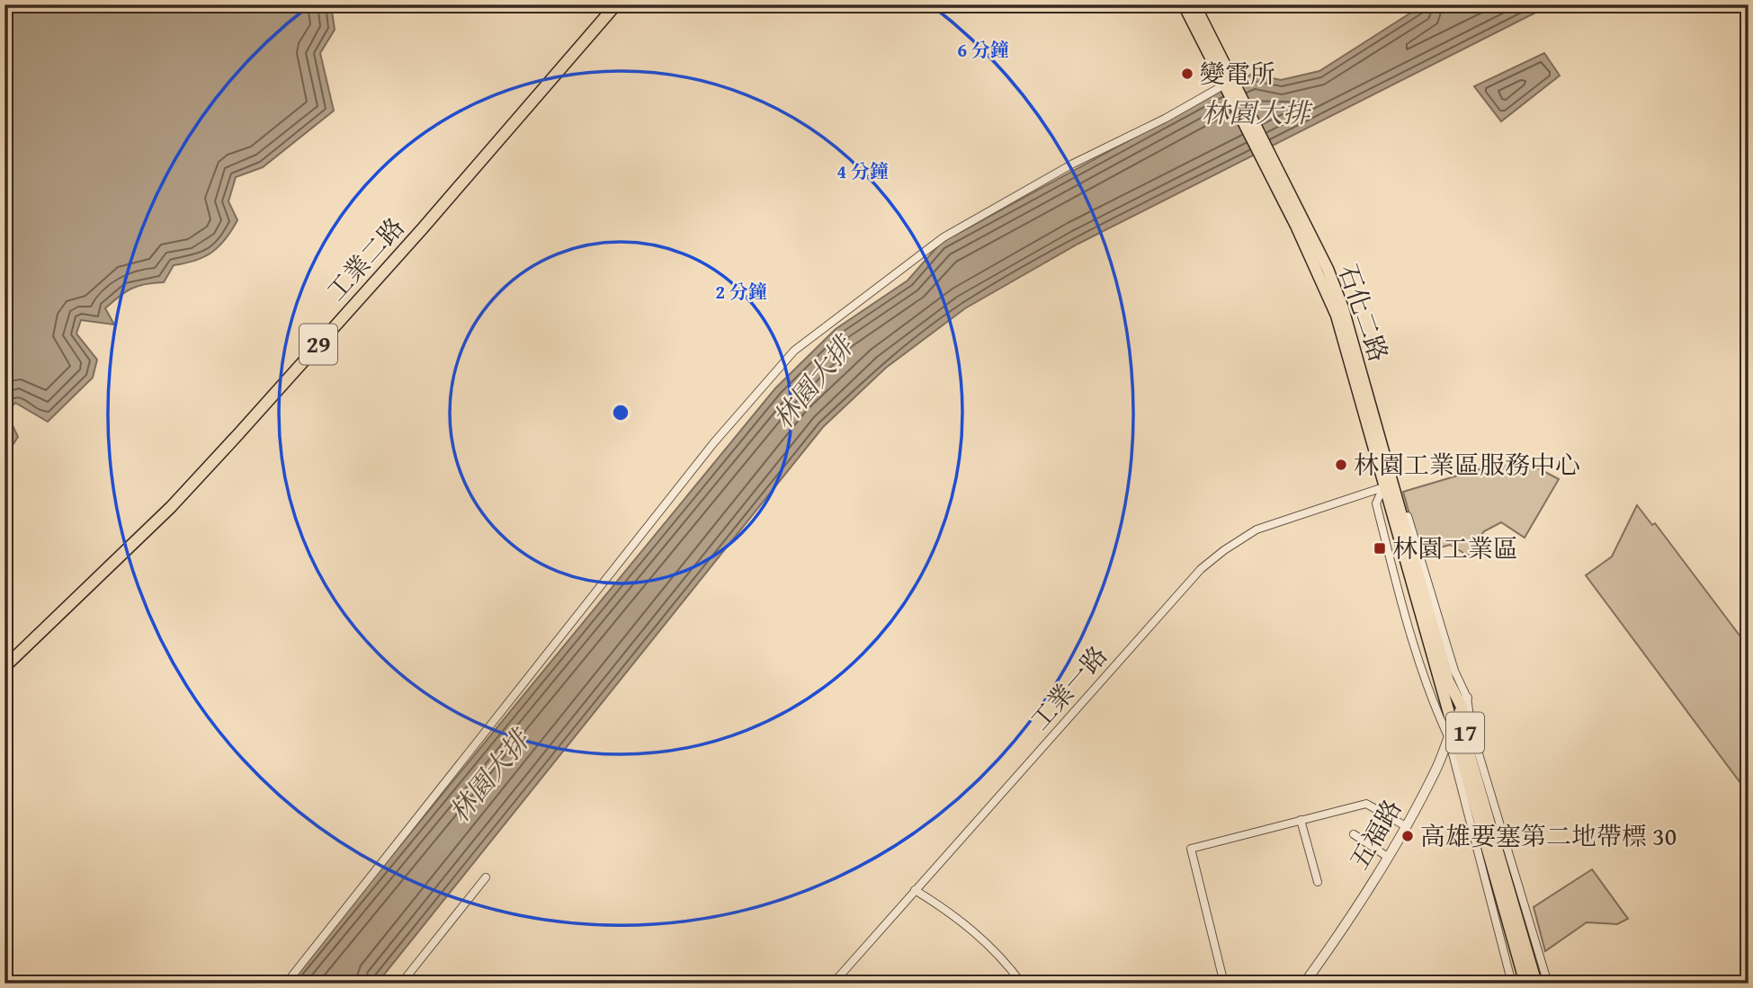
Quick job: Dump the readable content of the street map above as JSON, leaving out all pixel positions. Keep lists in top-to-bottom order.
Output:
{
  "streets": {
    "main road": [
      "工業二路",
      "石化二路",
      "29",
      "17"
    ],
    "street": ["工業一路", "五福路"]
  },
  "crossings": [
    ["石化二路", "工業一路"],
    ["石化二路", "17"],
    ["工業一路", "17"],
    ["17", "五福路"]
  ],
  "water": ["林園大排"],
  "places": {
    "other": ["變電所", "林園工業區服務中心", "高雄要塞第二地帶標 30"],
    "transit": ["林園工業區"]
  },
  "rings": ["6 分鐘", "4 分鐘", "2 分鐘"]
}
